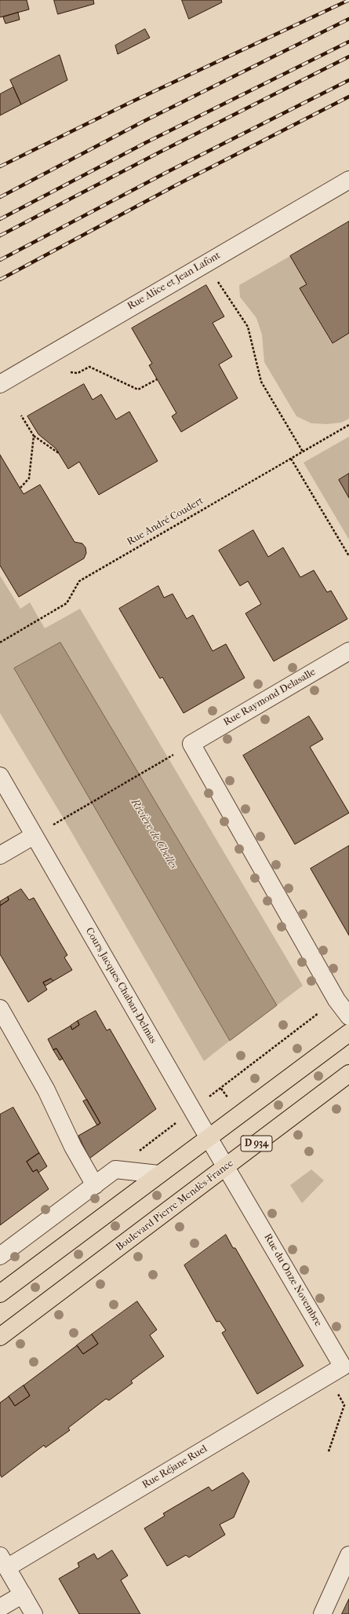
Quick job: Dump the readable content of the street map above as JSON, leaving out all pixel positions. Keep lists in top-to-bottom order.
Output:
{
  "streets": {
    "main road": ["D 934", "Boulevard Pierre Mendès-France"],
    "street": [
      "Rue Alice et Jean Lafont",
      "Rue Raymond Delasalle",
      "Cours Jacques Chaban-Delmas",
      "Rue du Onze Novembre",
      "Rue Réjane Ruel"
    ],
    "path": ["Rue André Coudert"]
  },
  "crossings": [
    ["Cours Jacques Chaban-Delmas", "Boulevard Pierre Mendès-France"],
    ["Cours Jacques Chaban-Delmas", "Rue du Onze Novembre"],
    ["Rue du Onze Novembre", "Rue Réjane Ruel"]
  ],
  "water": ["Rivière de Chelles"]
}
